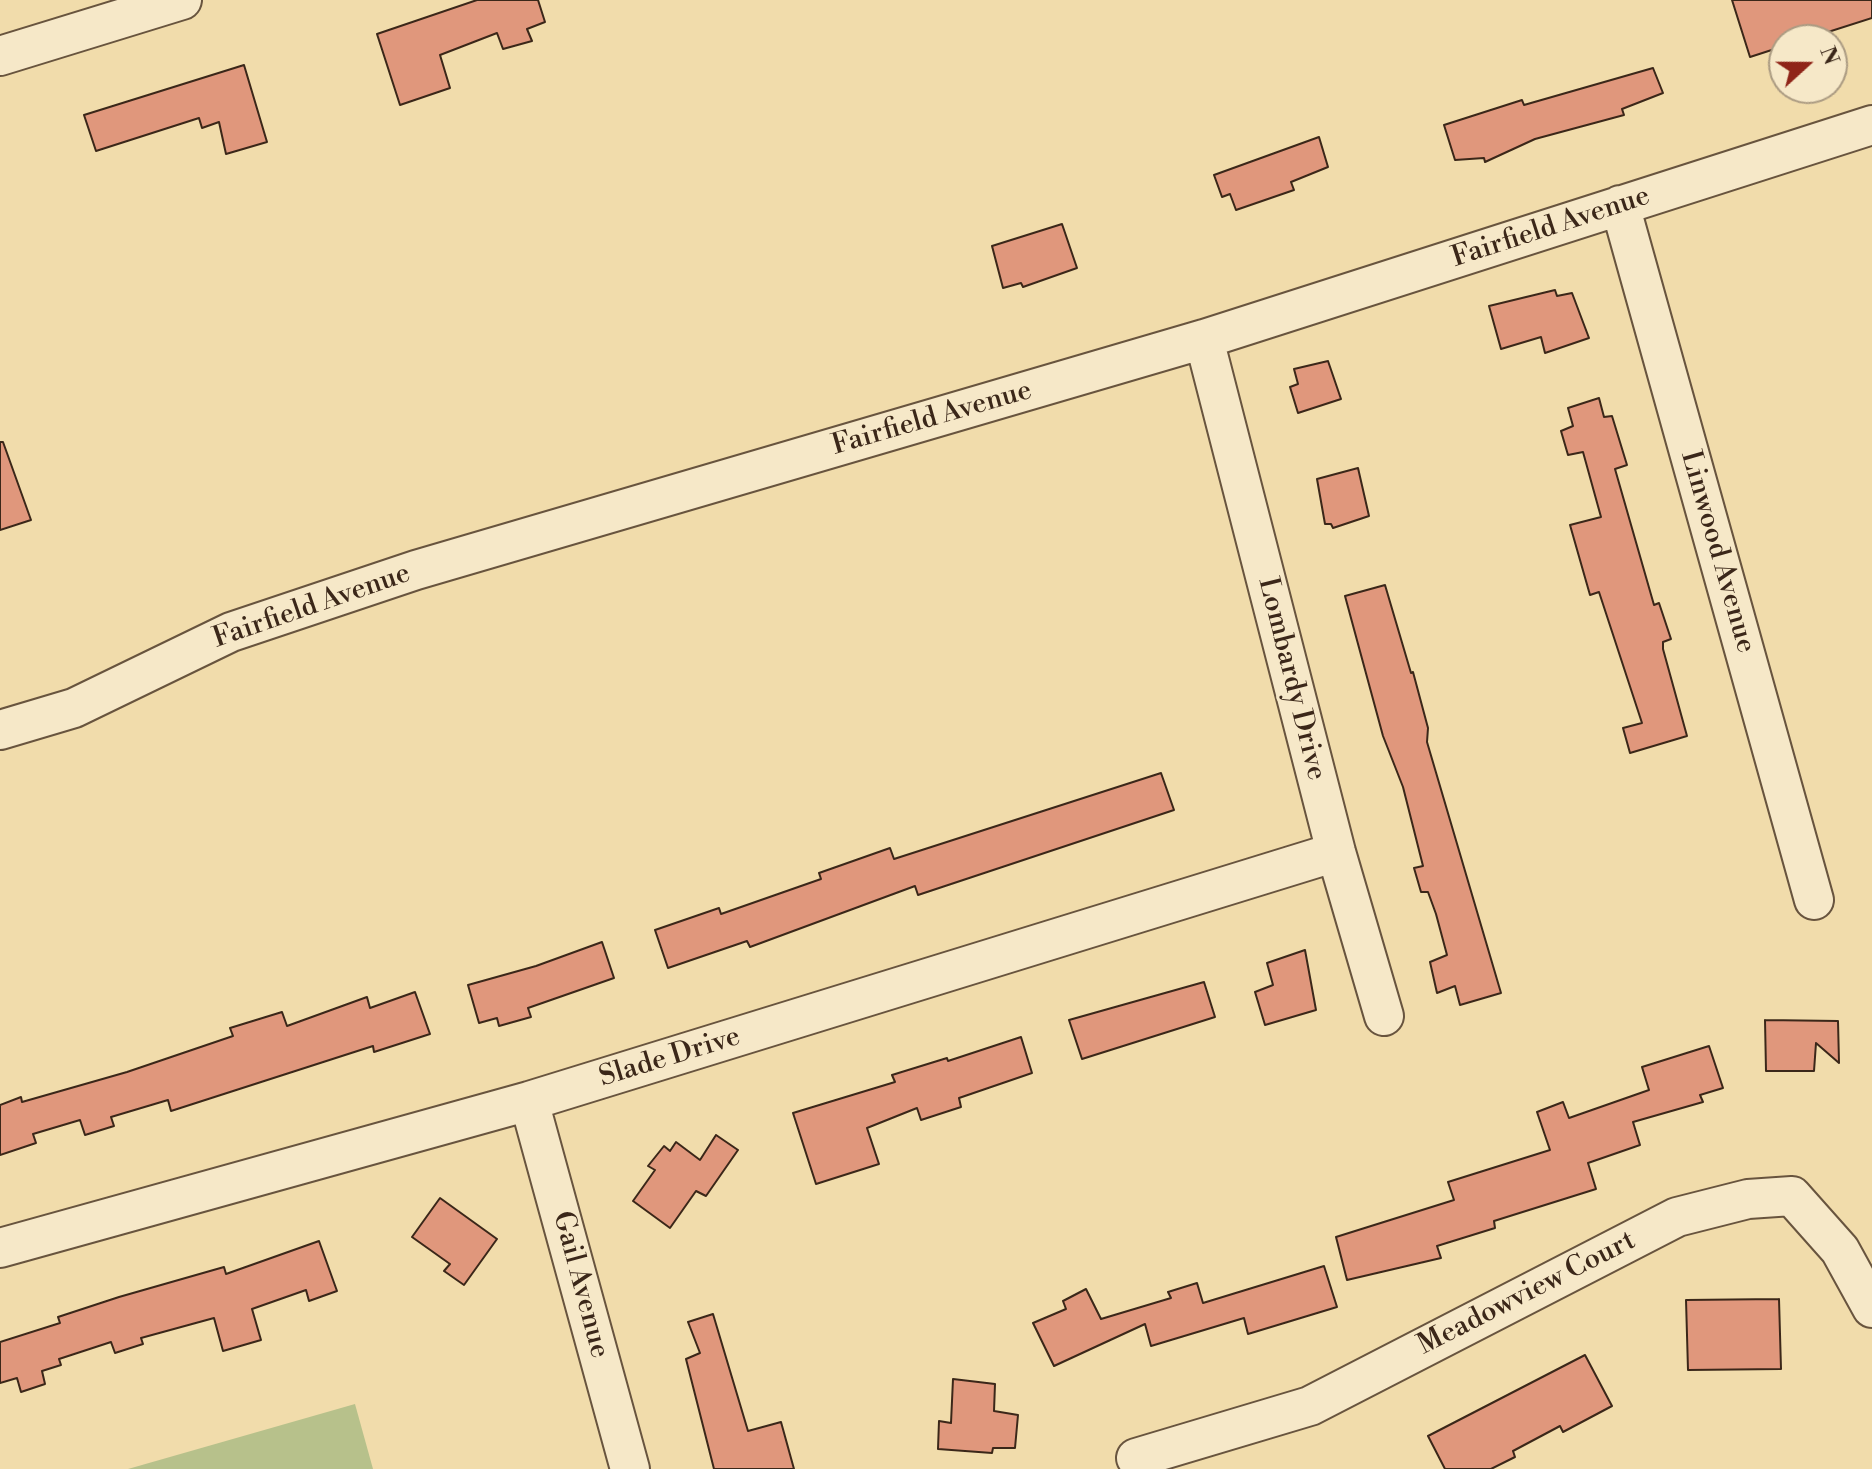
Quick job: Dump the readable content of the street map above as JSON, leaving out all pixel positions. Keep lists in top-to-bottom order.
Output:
{
  "streets": {
    "street": [
      "Fairfield Avenue",
      "Linwood Avenue",
      "Lombardy Drive",
      "Slade Drive",
      "Gail Avenue",
      "Meadowview Court"
    ]
  },
  "crossings": [
    ["Fairfield Avenue", "Linwood Avenue"],
    ["Fairfield Avenue", "Lombardy Drive"],
    ["Lombardy Drive", "Slade Drive"],
    ["Slade Drive", "Gail Avenue"]
  ],
  "north": "right"
}
